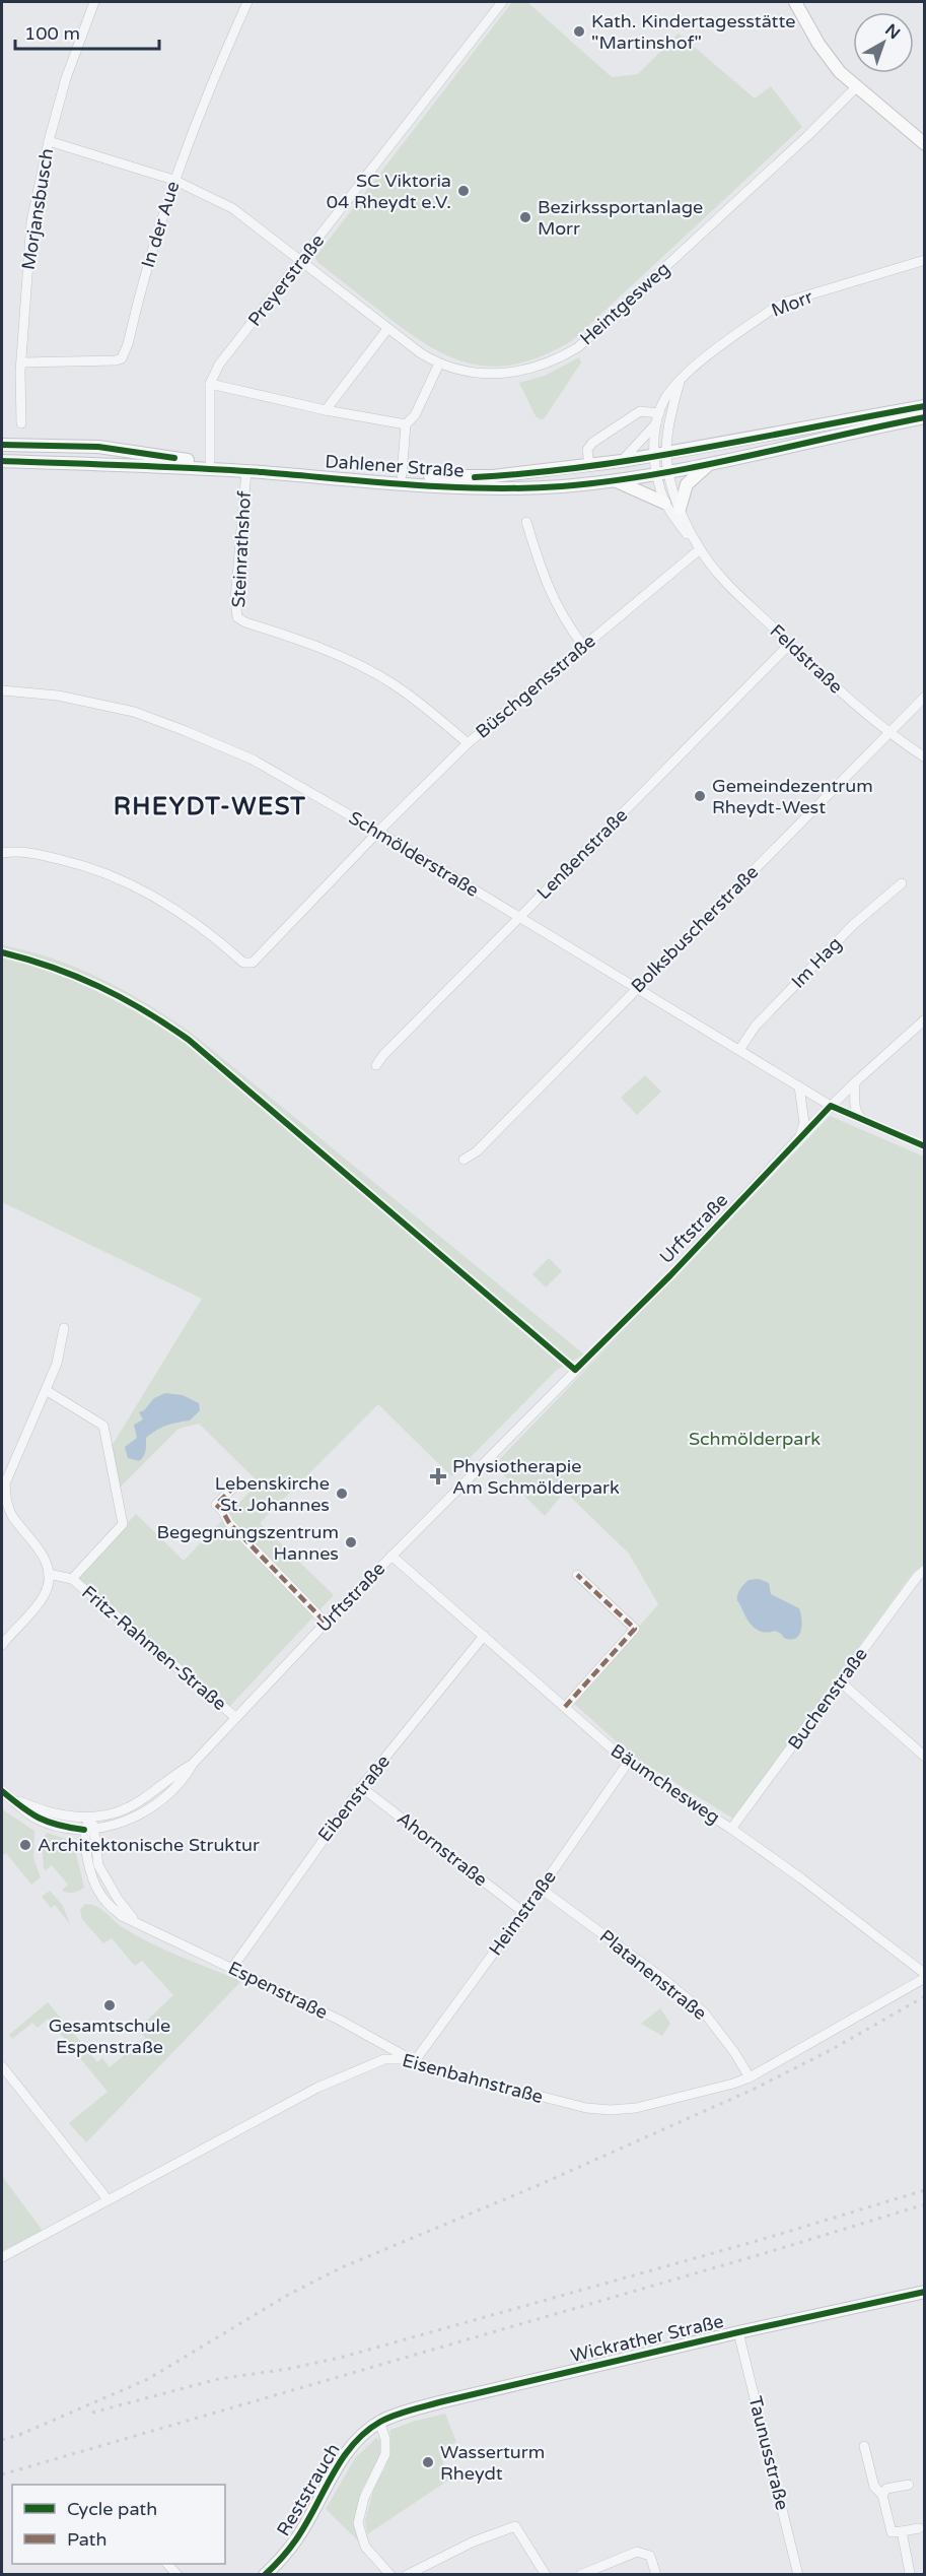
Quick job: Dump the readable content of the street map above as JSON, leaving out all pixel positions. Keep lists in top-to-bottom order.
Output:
{
  "streets": {
    "main road": ["Dahlener Straße", "Wickrather Straße", "Reststrauch"],
    "street": [
      "Morjansbusch",
      "In der Aue",
      "Preyerstraße",
      "Heintgesweg",
      "Morr",
      "Steinrathshof",
      "Feldstraße",
      "Büschgensstraße",
      "Schmölderstraße",
      "Lenßenstraße",
      "Bolksbuscherstraße",
      "Im Hag",
      "Urftstraße",
      "Fritz-Rahmen-Straße",
      "Buchenstraße",
      "Bäumchesweg",
      "Eibenstraße",
      "Ahornstraße",
      "Heimstraße",
      "Platanenstraße",
      "Espenstraße",
      "Eisenbahnstraße",
      "Taunusstraße"
    ]
  },
  "crossings": [
    ["Morjansbusch", "In der Aue"],
    ["Morjansbusch", "Heintgesweg"],
    ["In der Aue", "Heintgesweg"],
    ["Preyerstraße", "Heintgesweg"],
    ["Preyerstraße", "Dahlener Straße"],
    ["Morr", "Dahlener Straße"],
    ["Morr", "Feldstraße"],
    ["Dahlener Straße", "Steinrathshof"],
    ["Dahlener Straße", "Feldstraße"],
    ["Steinrathshof", "Büschgensstraße"],
    ["Feldstraße", "Büschgensstraße"],
    ["Feldstraße", "Lenßenstraße"],
    ["Feldstraße", "Bolksbuscherstraße"],
    ["Büschgensstraße", "Schmölderstraße"],
    ["Schmölderstraße", "Lenßenstraße"],
    ["Schmölderstraße", "Bolksbuscherstraße"],
    ["Schmölderstraße", "Im Hag"],
    ["Schmölderstraße", "Urftstraße"],
    ["Urftstraße", "Fritz-Rahmen-Straße"],
    ["Urftstraße", "Bäumchesweg"],
    ["Urftstraße", "Espenstraße"],
    ["Buchenstraße", "Bäumchesweg"],
    ["Bäumchesweg", "Eibenstraße"],
    ["Bäumchesweg", "Heimstraße"],
    ["Bäumchesweg", "Eisenbahnstraße"],
    ["Eibenstraße", "Ahornstraße"],
    ["Eibenstraße", "Espenstraße"],
    ["Ahornstraße", "Heimstraße"],
    ["Heimstraße", "Platanenstraße"],
    ["Heimstraße", "Espenstraße"],
    ["Heimstraße", "Eisenbahnstraße"],
    ["Platanenstraße", "Eisenbahnstraße"],
    ["Espenstraße", "Eisenbahnstraße"],
    ["Wickrather Straße", "Taunusstraße"],
    ["Wickrather Straße", "Reststrauch"]
  ],
  "districts": ["RHEYDT-WEST"],
  "parks": ["Schmölderpark"],
  "places": {
    "other": [
      "Kath. Kindertagesstätte \"Martinshof\"",
      "SC Viktoria 04 Rheydt e.V.",
      "Bezirkssportanlage Morr",
      "Gemeindezentrum Rheydt-West",
      "Lebenskirche St. Johannes",
      "Begegnungszentrum Hannes",
      "Architektonische Struktur",
      "Gesamtschule Espenstraße",
      "Wasserturm Rheydt"
    ],
    "health": ["Physiotherapie Am Schmölderpark"]
  },
  "legend": ["Cycle path", "Path"],
  "scale_bar": "100 m",
  "north": "top right"
}
